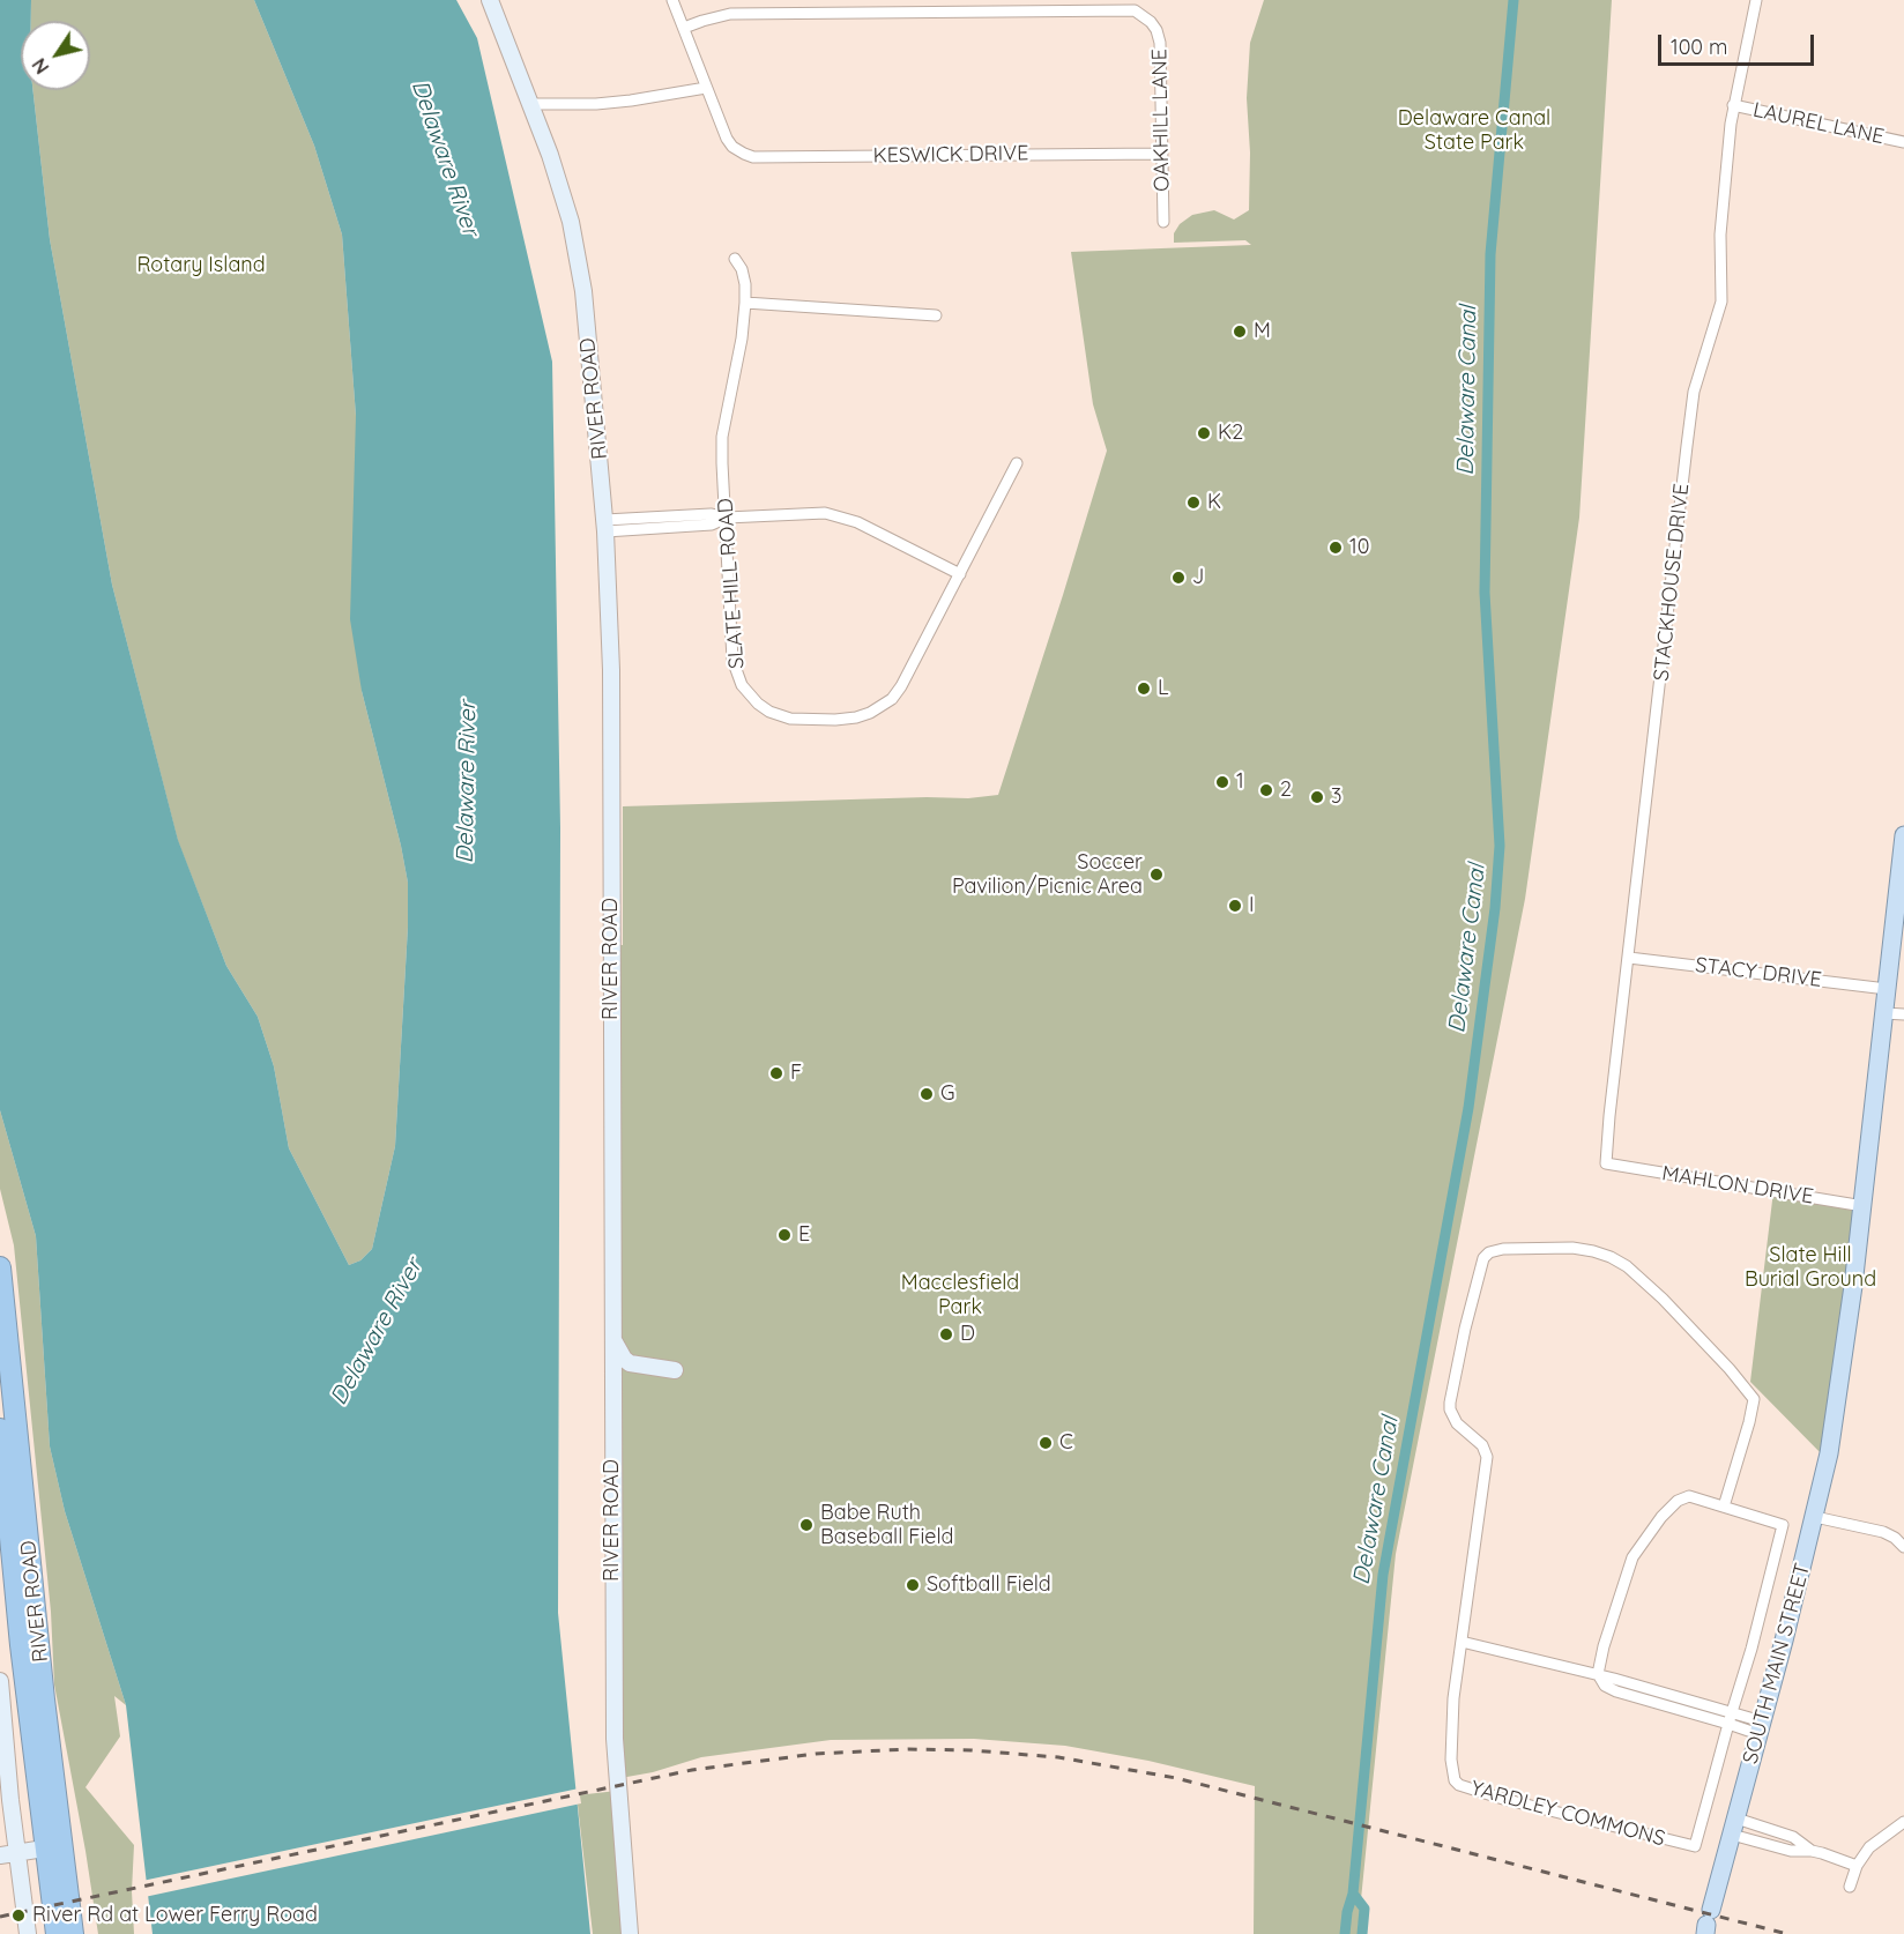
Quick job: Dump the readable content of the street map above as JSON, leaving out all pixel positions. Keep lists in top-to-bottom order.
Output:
{
  "streets": {
    "highway": ["RIVER ROAD"],
    "main road": ["SOUTH MAIN STREET"],
    "street": [
      "OAKHILL LANE",
      "LAUREL LANE",
      "KESWICK DRIVE",
      "STACKHOUSE DRIVE",
      "SLATE HILL ROAD",
      "STACY DRIVE",
      "MAHLON DRIVE",
      "YARDLEY COMMONS"
    ]
  },
  "crossings": [
    ["OAKHILL LANE", "KESWICK DRIVE"],
    ["LAUREL LANE", "STACKHOUSE DRIVE"],
    ["STACKHOUSE DRIVE", "STACY DRIVE"],
    ["STACKHOUSE DRIVE", "MAHLON DRIVE"],
    ["STACY DRIVE", "SOUTH MAIN STREET"],
    ["MAHLON DRIVE", "SOUTH MAIN STREET"]
  ],
  "water": ["Delaware River", "Delaware Canal"],
  "parks": [
    "Delaware Canal State Park",
    "Rotary Island",
    "Slate Hill Burial Ground",
    "Macclesfield Park"
  ],
  "places": [
    "M",
    "K2",
    "K",
    "10",
    "J",
    "L",
    "1",
    "2",
    "3",
    "Soccer Pavilion/Picnic Area",
    "I",
    "F",
    "G",
    "E",
    "D",
    "C",
    "Babe Ruth Baseball Field",
    "Softball Field",
    "River Rd at Lower Ferry Road"
  ],
  "scale_bar": "100 m",
  "north": "bottom left"
}
